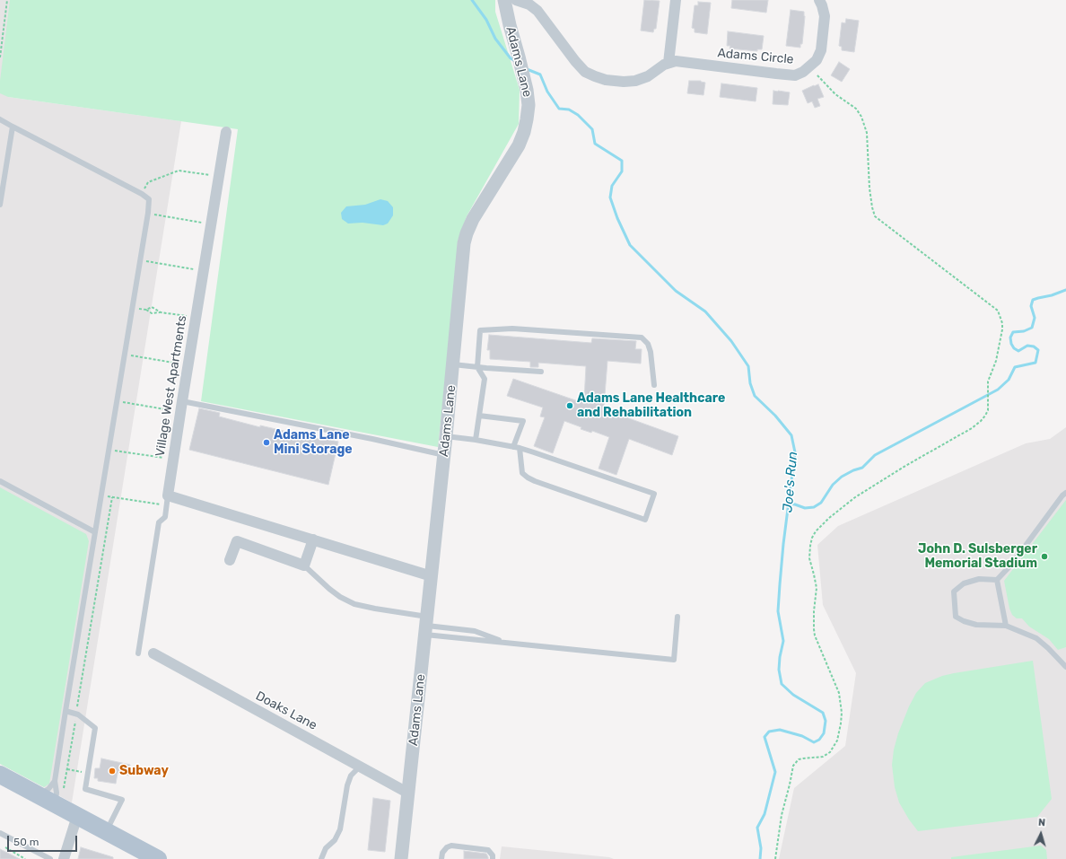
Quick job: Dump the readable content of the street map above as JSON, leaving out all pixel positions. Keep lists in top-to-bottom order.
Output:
{
  "streets": {
    "street": [
      "Adams Circle",
      "Adams Lane",
      "Village West Apartments",
      "Doaks Lane"
    ]
  },
  "crossings": [
    ["Adams Lane", "Doaks Lane"]
  ],
  "water": ["Joe's Run"],
  "places": [
    "Adams Lane Healthcare and Rehabilitation",
    "Adams Lane Mini Storage",
    "John D. Sulsberger Memorial Stadium",
    "Subway"
  ],
  "scale_bar": "50 m",
  "north": "top"
}
